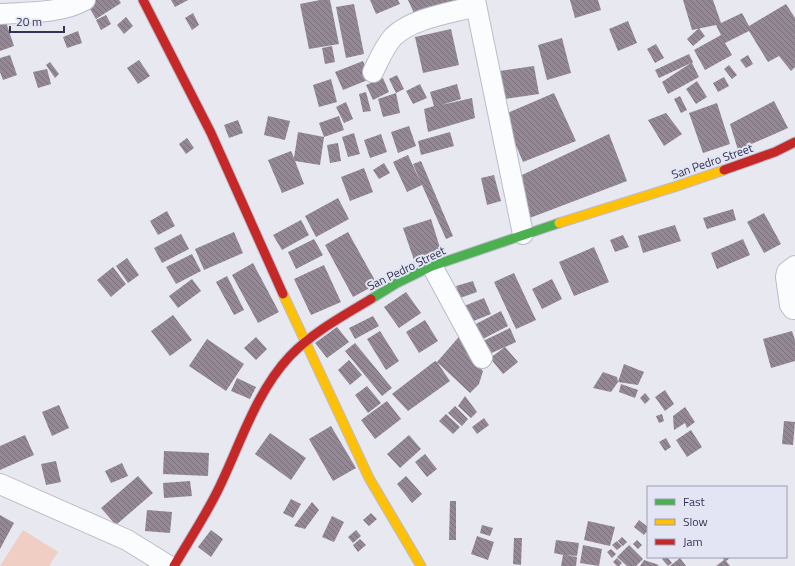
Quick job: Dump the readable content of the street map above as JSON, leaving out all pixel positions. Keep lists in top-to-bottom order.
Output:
{
  "streets": {
    "street": ["San Pedro Street"]
  },
  "legend": ["Fast", "Slow", "Jam"],
  "scale_bar": "20 m"
}
